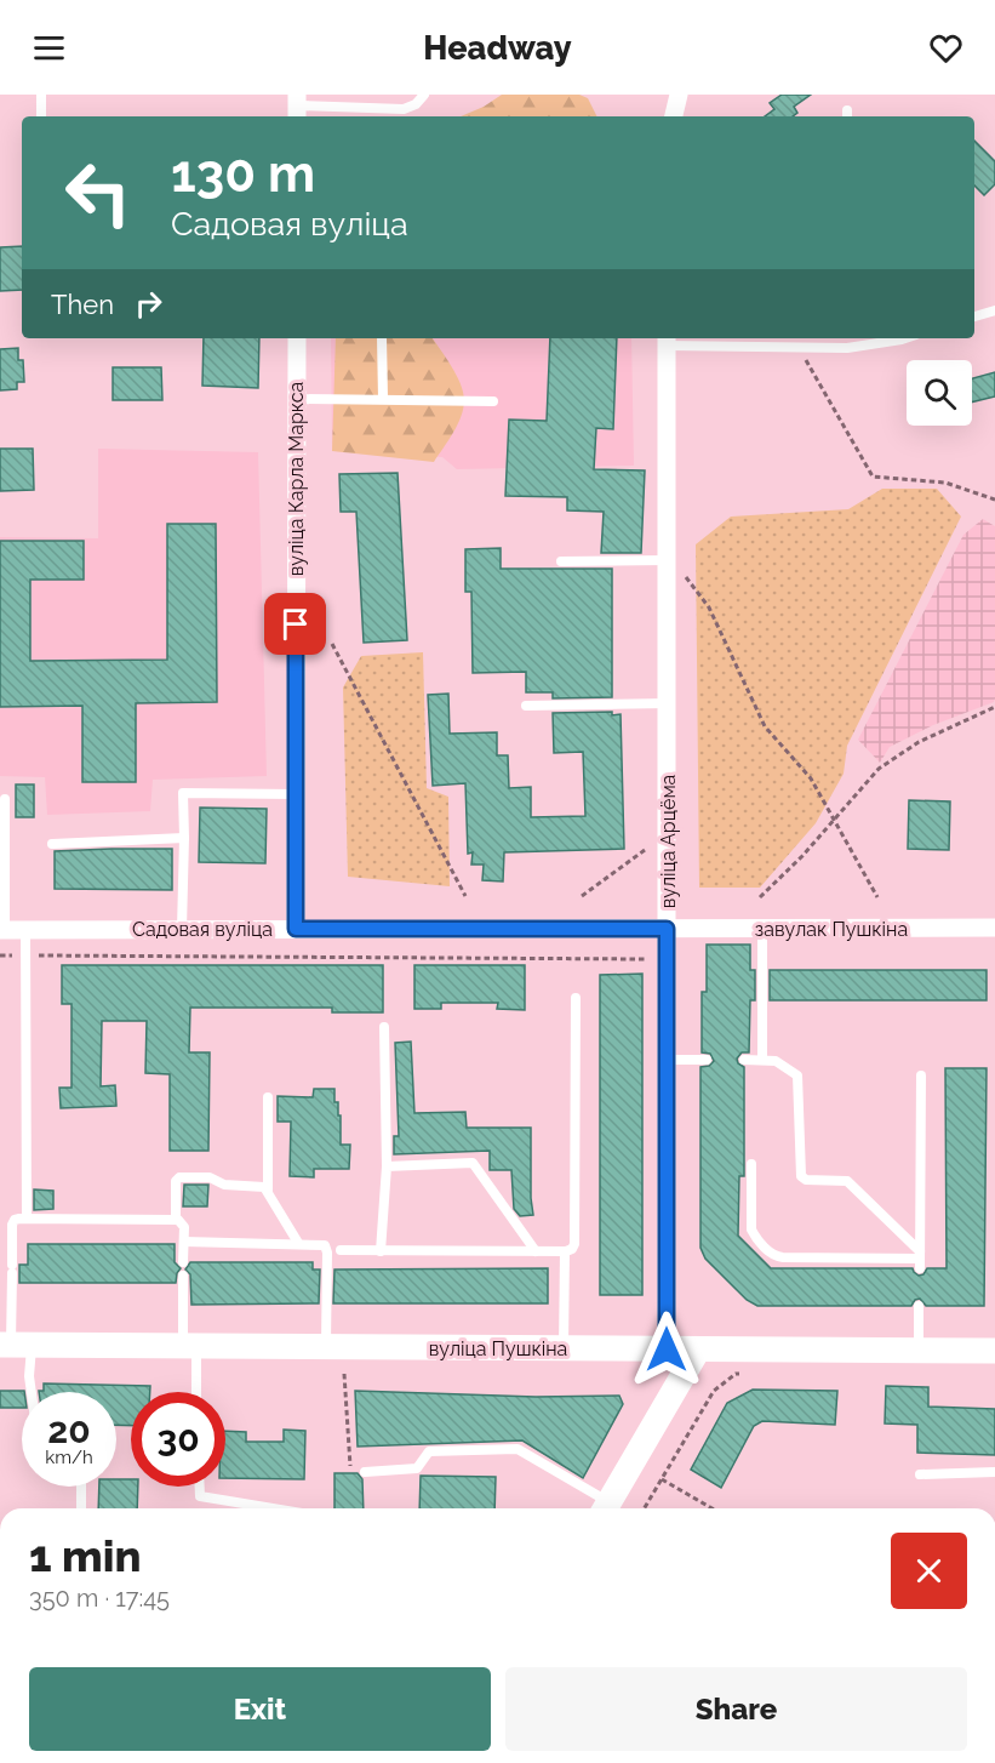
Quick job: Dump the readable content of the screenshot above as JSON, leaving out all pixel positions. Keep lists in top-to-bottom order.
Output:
{
  "streets": {
    "street": [
      "вуліца Карла Маркса",
      "вуліца Арцёма",
      "Садовая вуліца",
      "завулак Пушкіна",
      "вуліца Пушкіна"
    ]
  },
  "crossings": [
    ["вуліца Карла Маркса", "Садовая вуліца"],
    ["вуліца Арцёма", "Садовая вуліца"],
    ["вуліца Арцёма", "завулак Пушкіна"],
    ["вуліца Арцёма", "вуліца Пушкіна"],
    ["Садовая вуліца", "завулак Пушкіна"]
  ],
  "page": {
    "header": "Headway",
    "turn": ["130 m", "Садовая вуліца"],
    "then": "Then",
    "speed": "20 km/h",
    "limit": "30",
    "heading": ["1 min", "350 m · 17:45"],
    "buttons": ["Exit", "Share"]
  }
}
